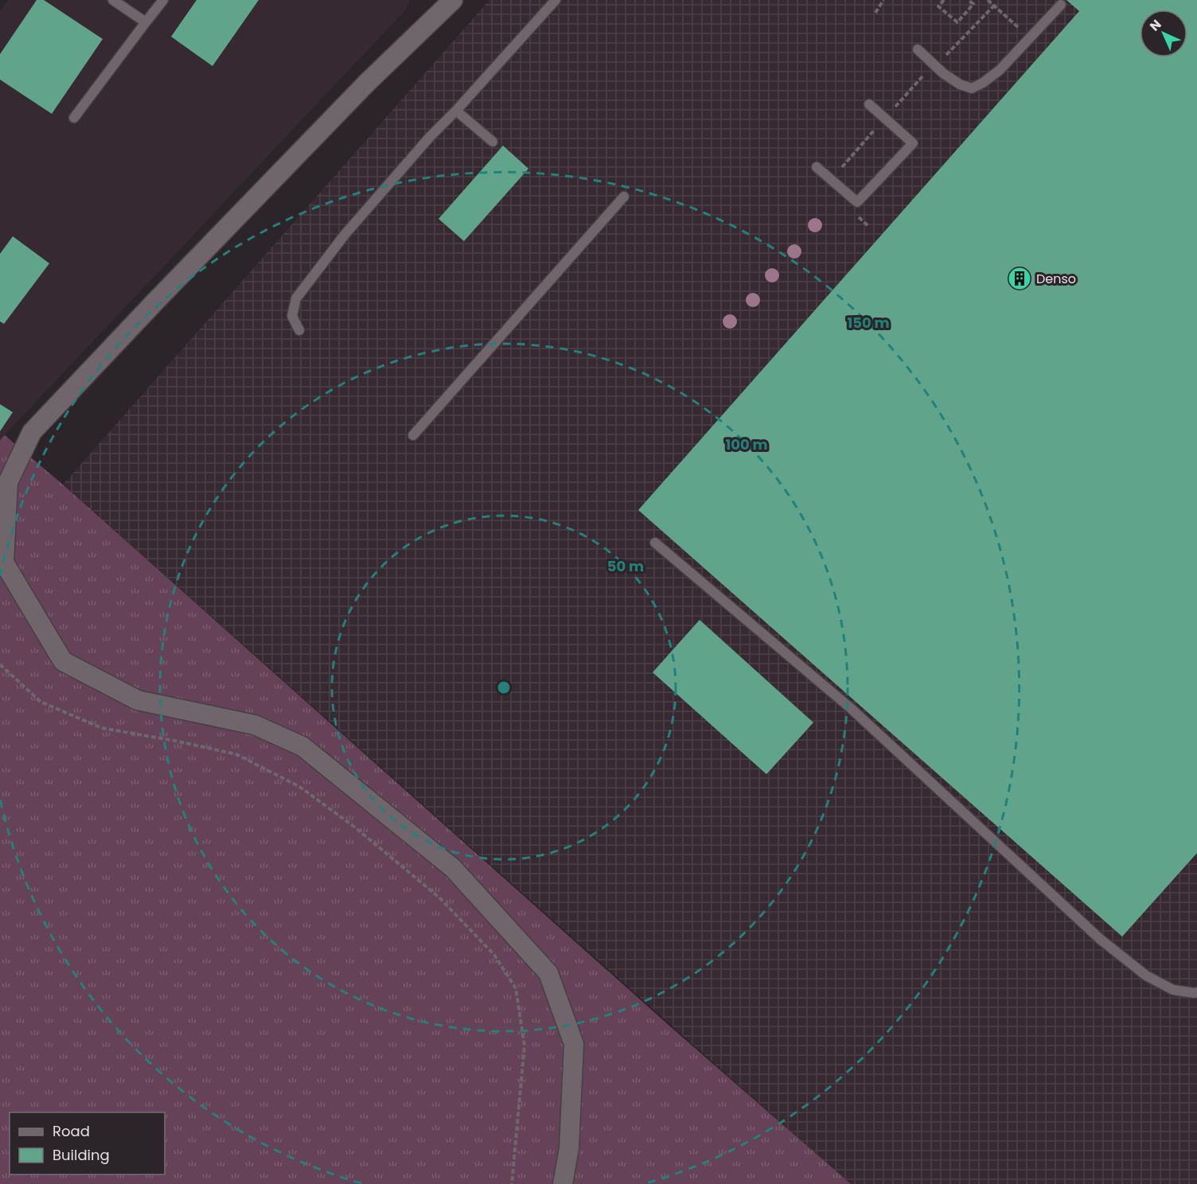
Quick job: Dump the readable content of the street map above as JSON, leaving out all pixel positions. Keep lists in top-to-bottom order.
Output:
{
  "places": {
    "building": ["Denso"]
  },
  "legend": ["Road", "Building"],
  "north": "top left",
  "rings": ["150 m", "100 m", "50 m"]
}
